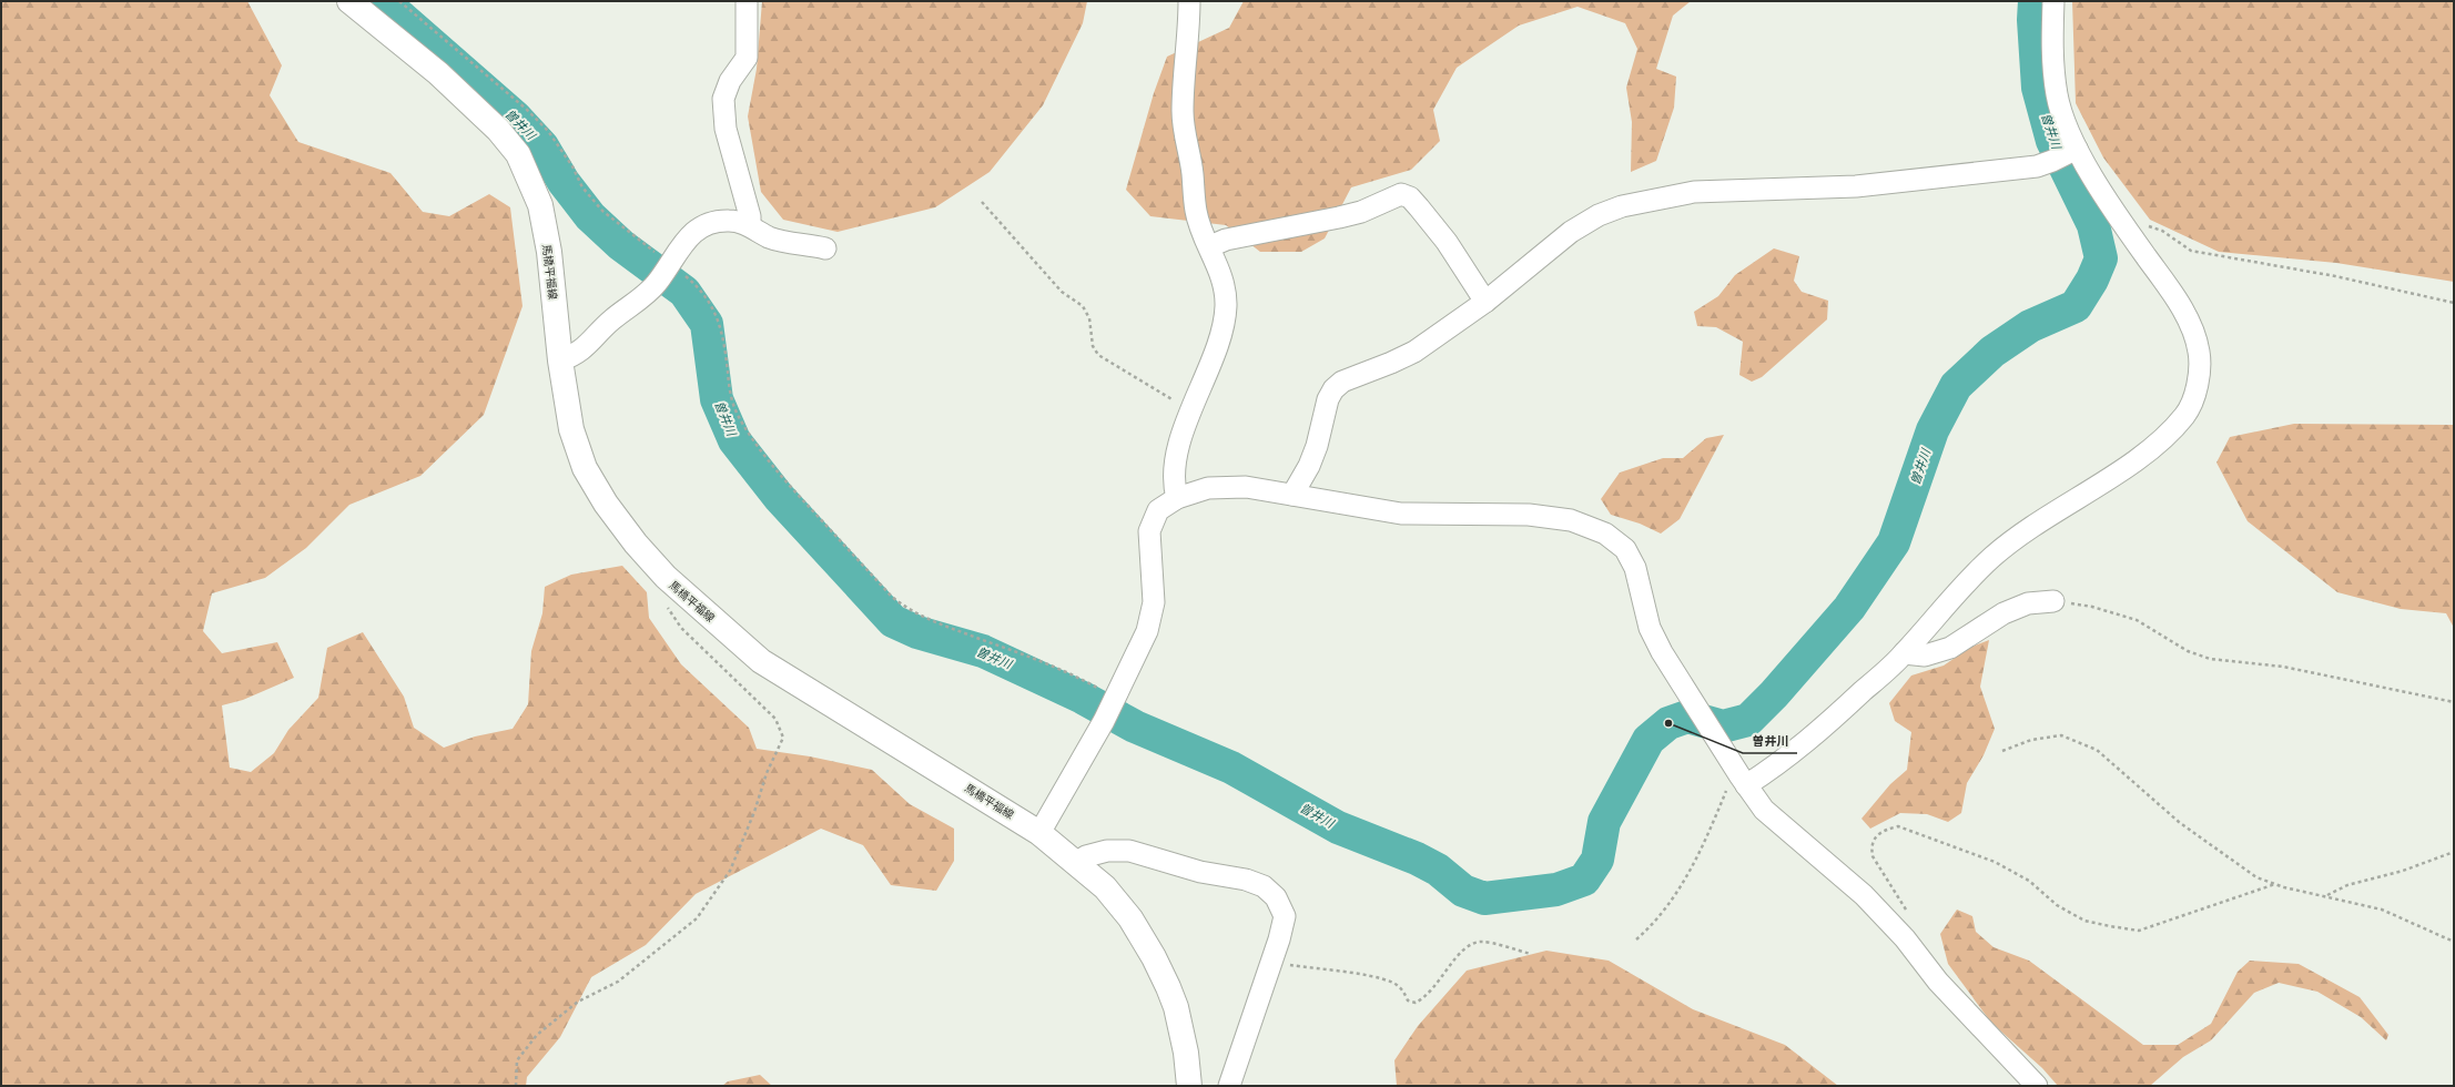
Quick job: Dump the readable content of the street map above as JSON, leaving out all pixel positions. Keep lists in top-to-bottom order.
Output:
{
  "streets": {
    "main road": ["馬橋平福線"]
  },
  "water": ["曽井川"],
  "places": ["曽井川"]
}
